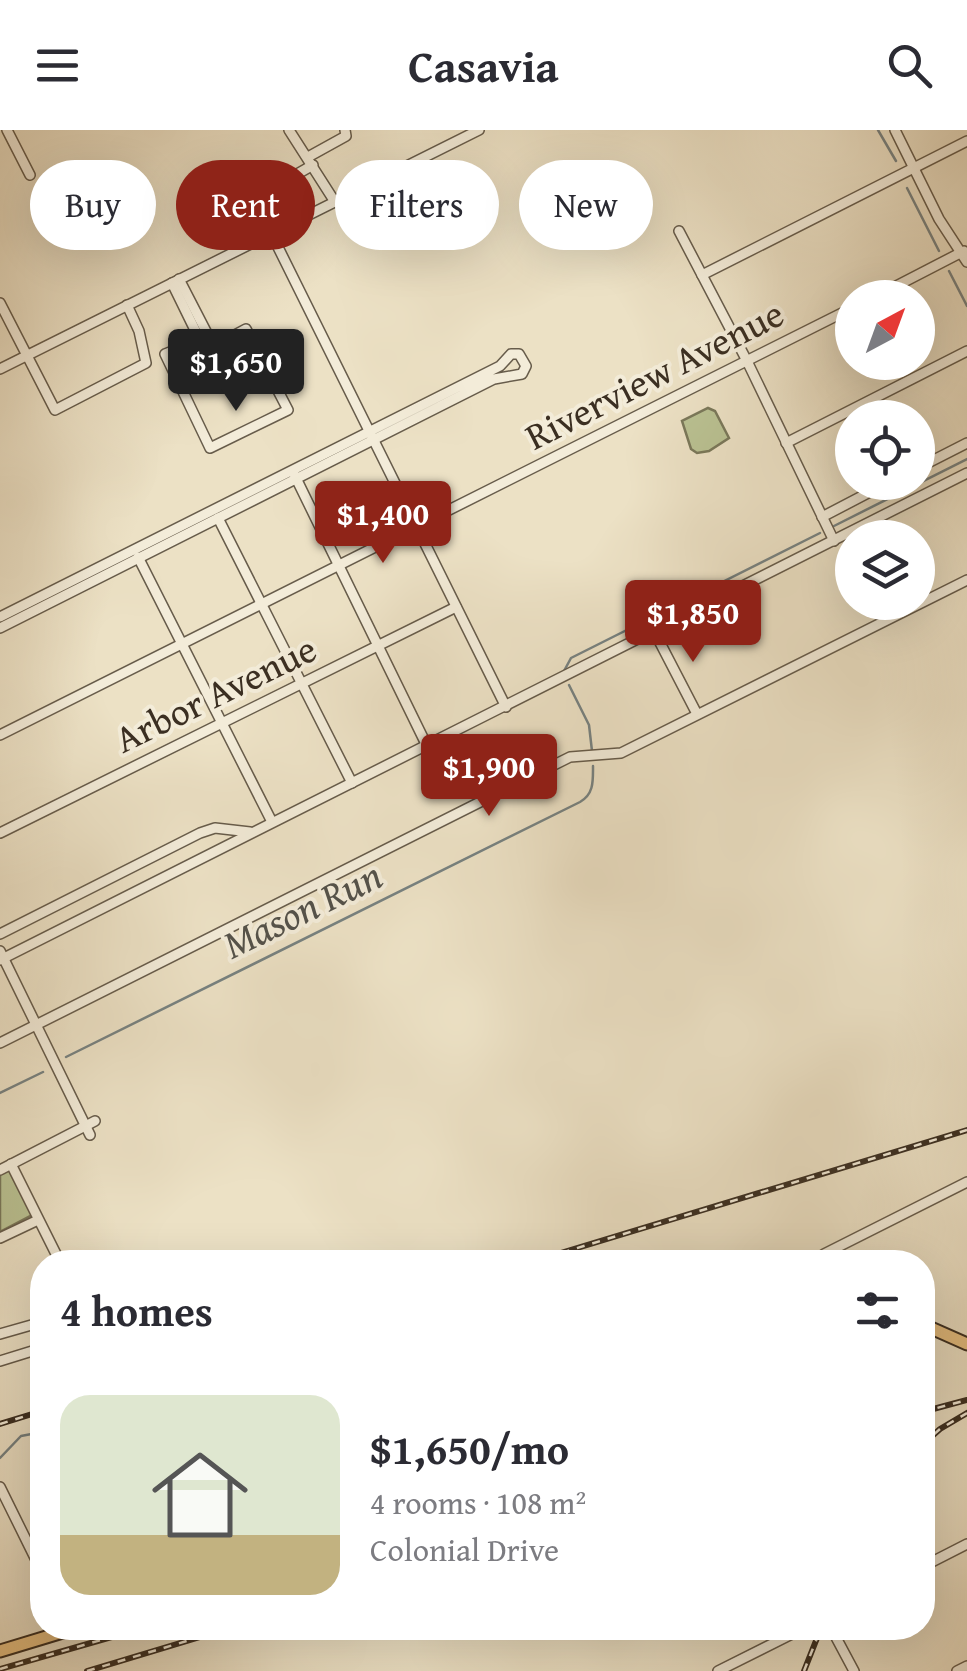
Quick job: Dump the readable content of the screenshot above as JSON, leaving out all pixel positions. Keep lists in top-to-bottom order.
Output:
{
  "streets": {
    "street": ["Riverview Avenue", "Arbor Avenue"]
  },
  "water": ["Mason Run"],
  "north": "top right",
  "page": {
    "header": "Casavia",
    "chip": [
      "Buy",
      "Rent",
      "Filters",
      "New"
    ],
    "price": [
      "$1,650",
      "$1,400",
      "$1,850",
      "$1,900"
    ],
    "heading": "4 homes",
    "list": [
      {
        "name": "$1,650/mo",
        "note": "4 rooms · 108 m² · Colonial Drive"
      }
    ]
  }
}
